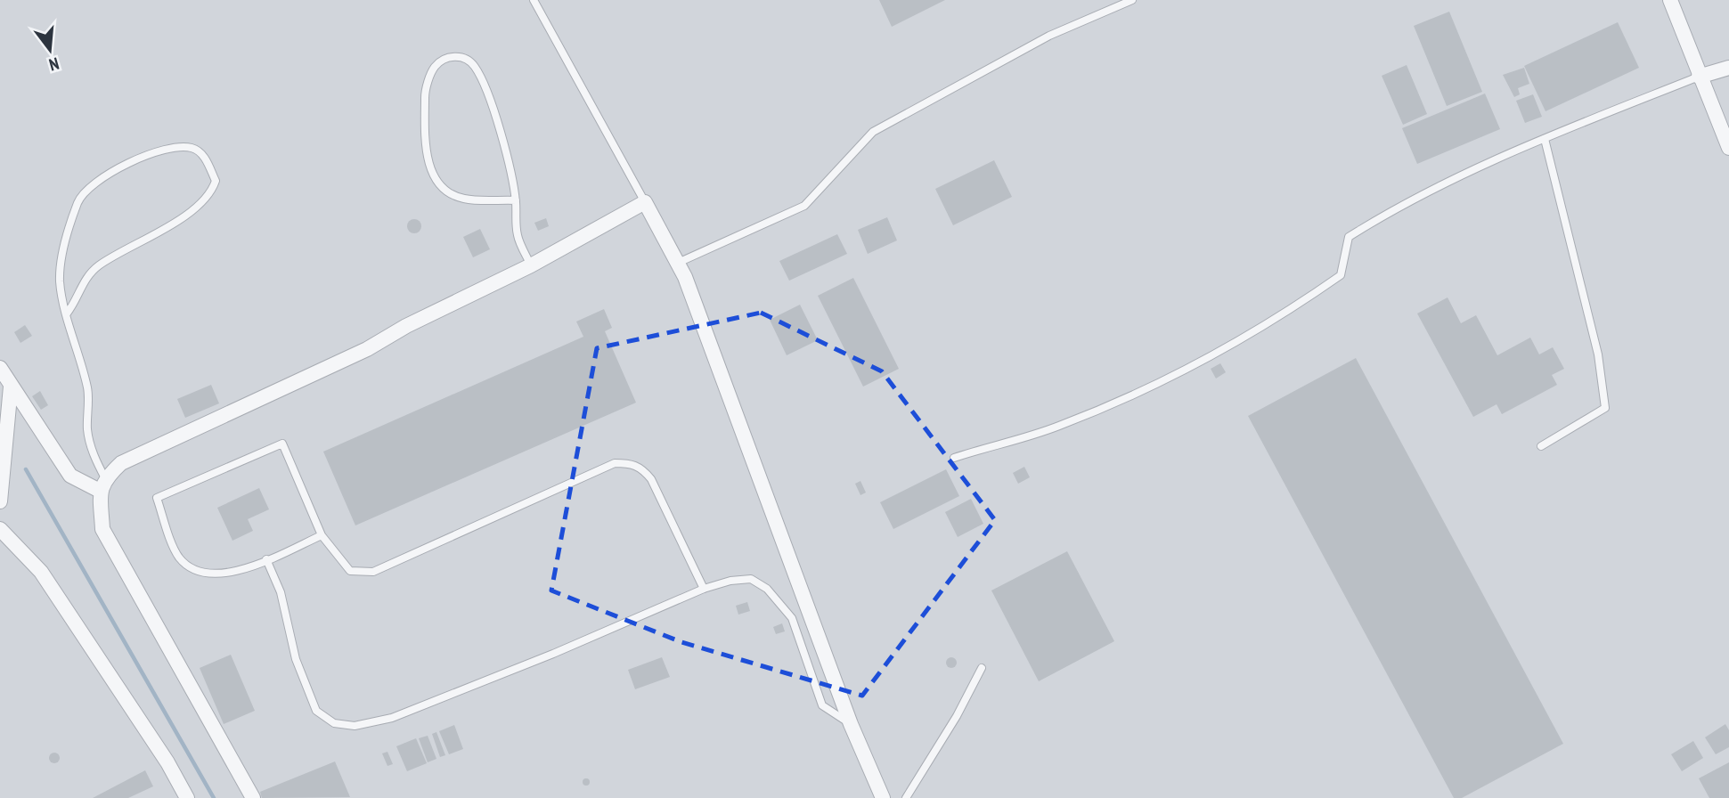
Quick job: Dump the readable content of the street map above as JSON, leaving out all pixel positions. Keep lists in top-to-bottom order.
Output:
{
  "north": "bottom"
}
